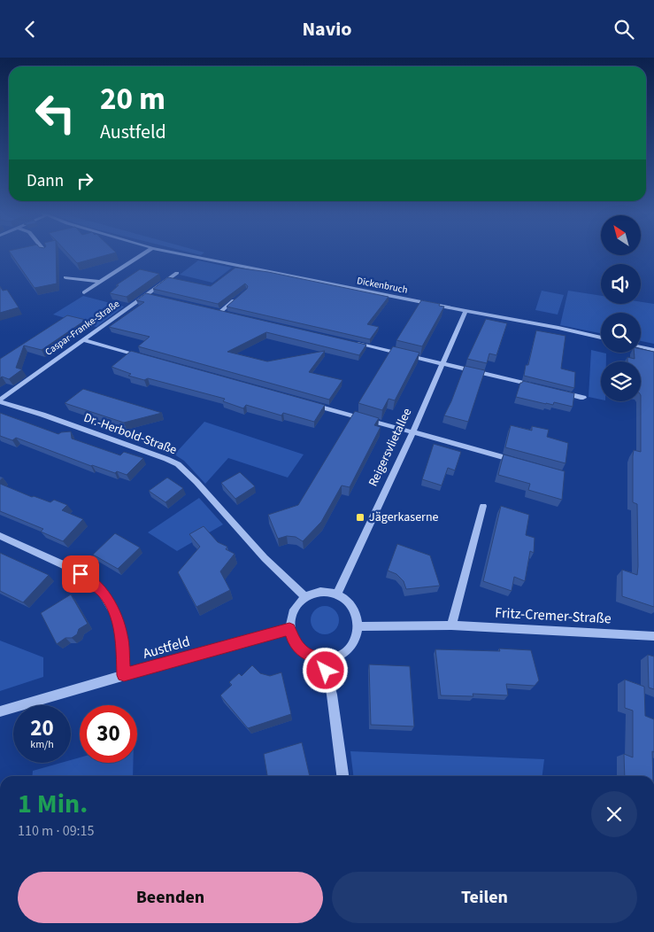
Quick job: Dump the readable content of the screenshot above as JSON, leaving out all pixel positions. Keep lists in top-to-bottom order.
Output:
{
  "streets": {
    "street": [
      "Dickenbruch",
      "Caspar-Franke-Straße",
      "Dr.-Herbold-Straße",
      "Reigersvlietallee",
      "Fritz-Cremer-Straße",
      "Austfeld"
    ]
  },
  "crossings": [
    ["Dickenbruch", "Reigersvlietallee"],
    ["Caspar-Franke-Straße", "Dr.-Herbold-Straße"],
    ["Dr.-Herbold-Straße", "Reigersvlietallee"],
    ["Dr.-Herbold-Straße", "Fritz-Cremer-Straße"],
    ["Dr.-Herbold-Straße", "Austfeld"],
    ["Reigersvlietallee", "Fritz-Cremer-Straße"],
    ["Reigersvlietallee", "Austfeld"],
    ["Fritz-Cremer-Straße", "Austfeld"]
  ],
  "places": {
    "transit": ["Jägerkaserne"]
  },
  "north": "top left",
  "page": {
    "header": "Navio",
    "turn": ["20 m", "Austfeld"],
    "then": "Dann",
    "speed": "20 km/h",
    "limit": "30",
    "heading": ["1 Min.", "110 m · 09:15"],
    "buttons": ["Beenden", "Teilen"]
  }
}
